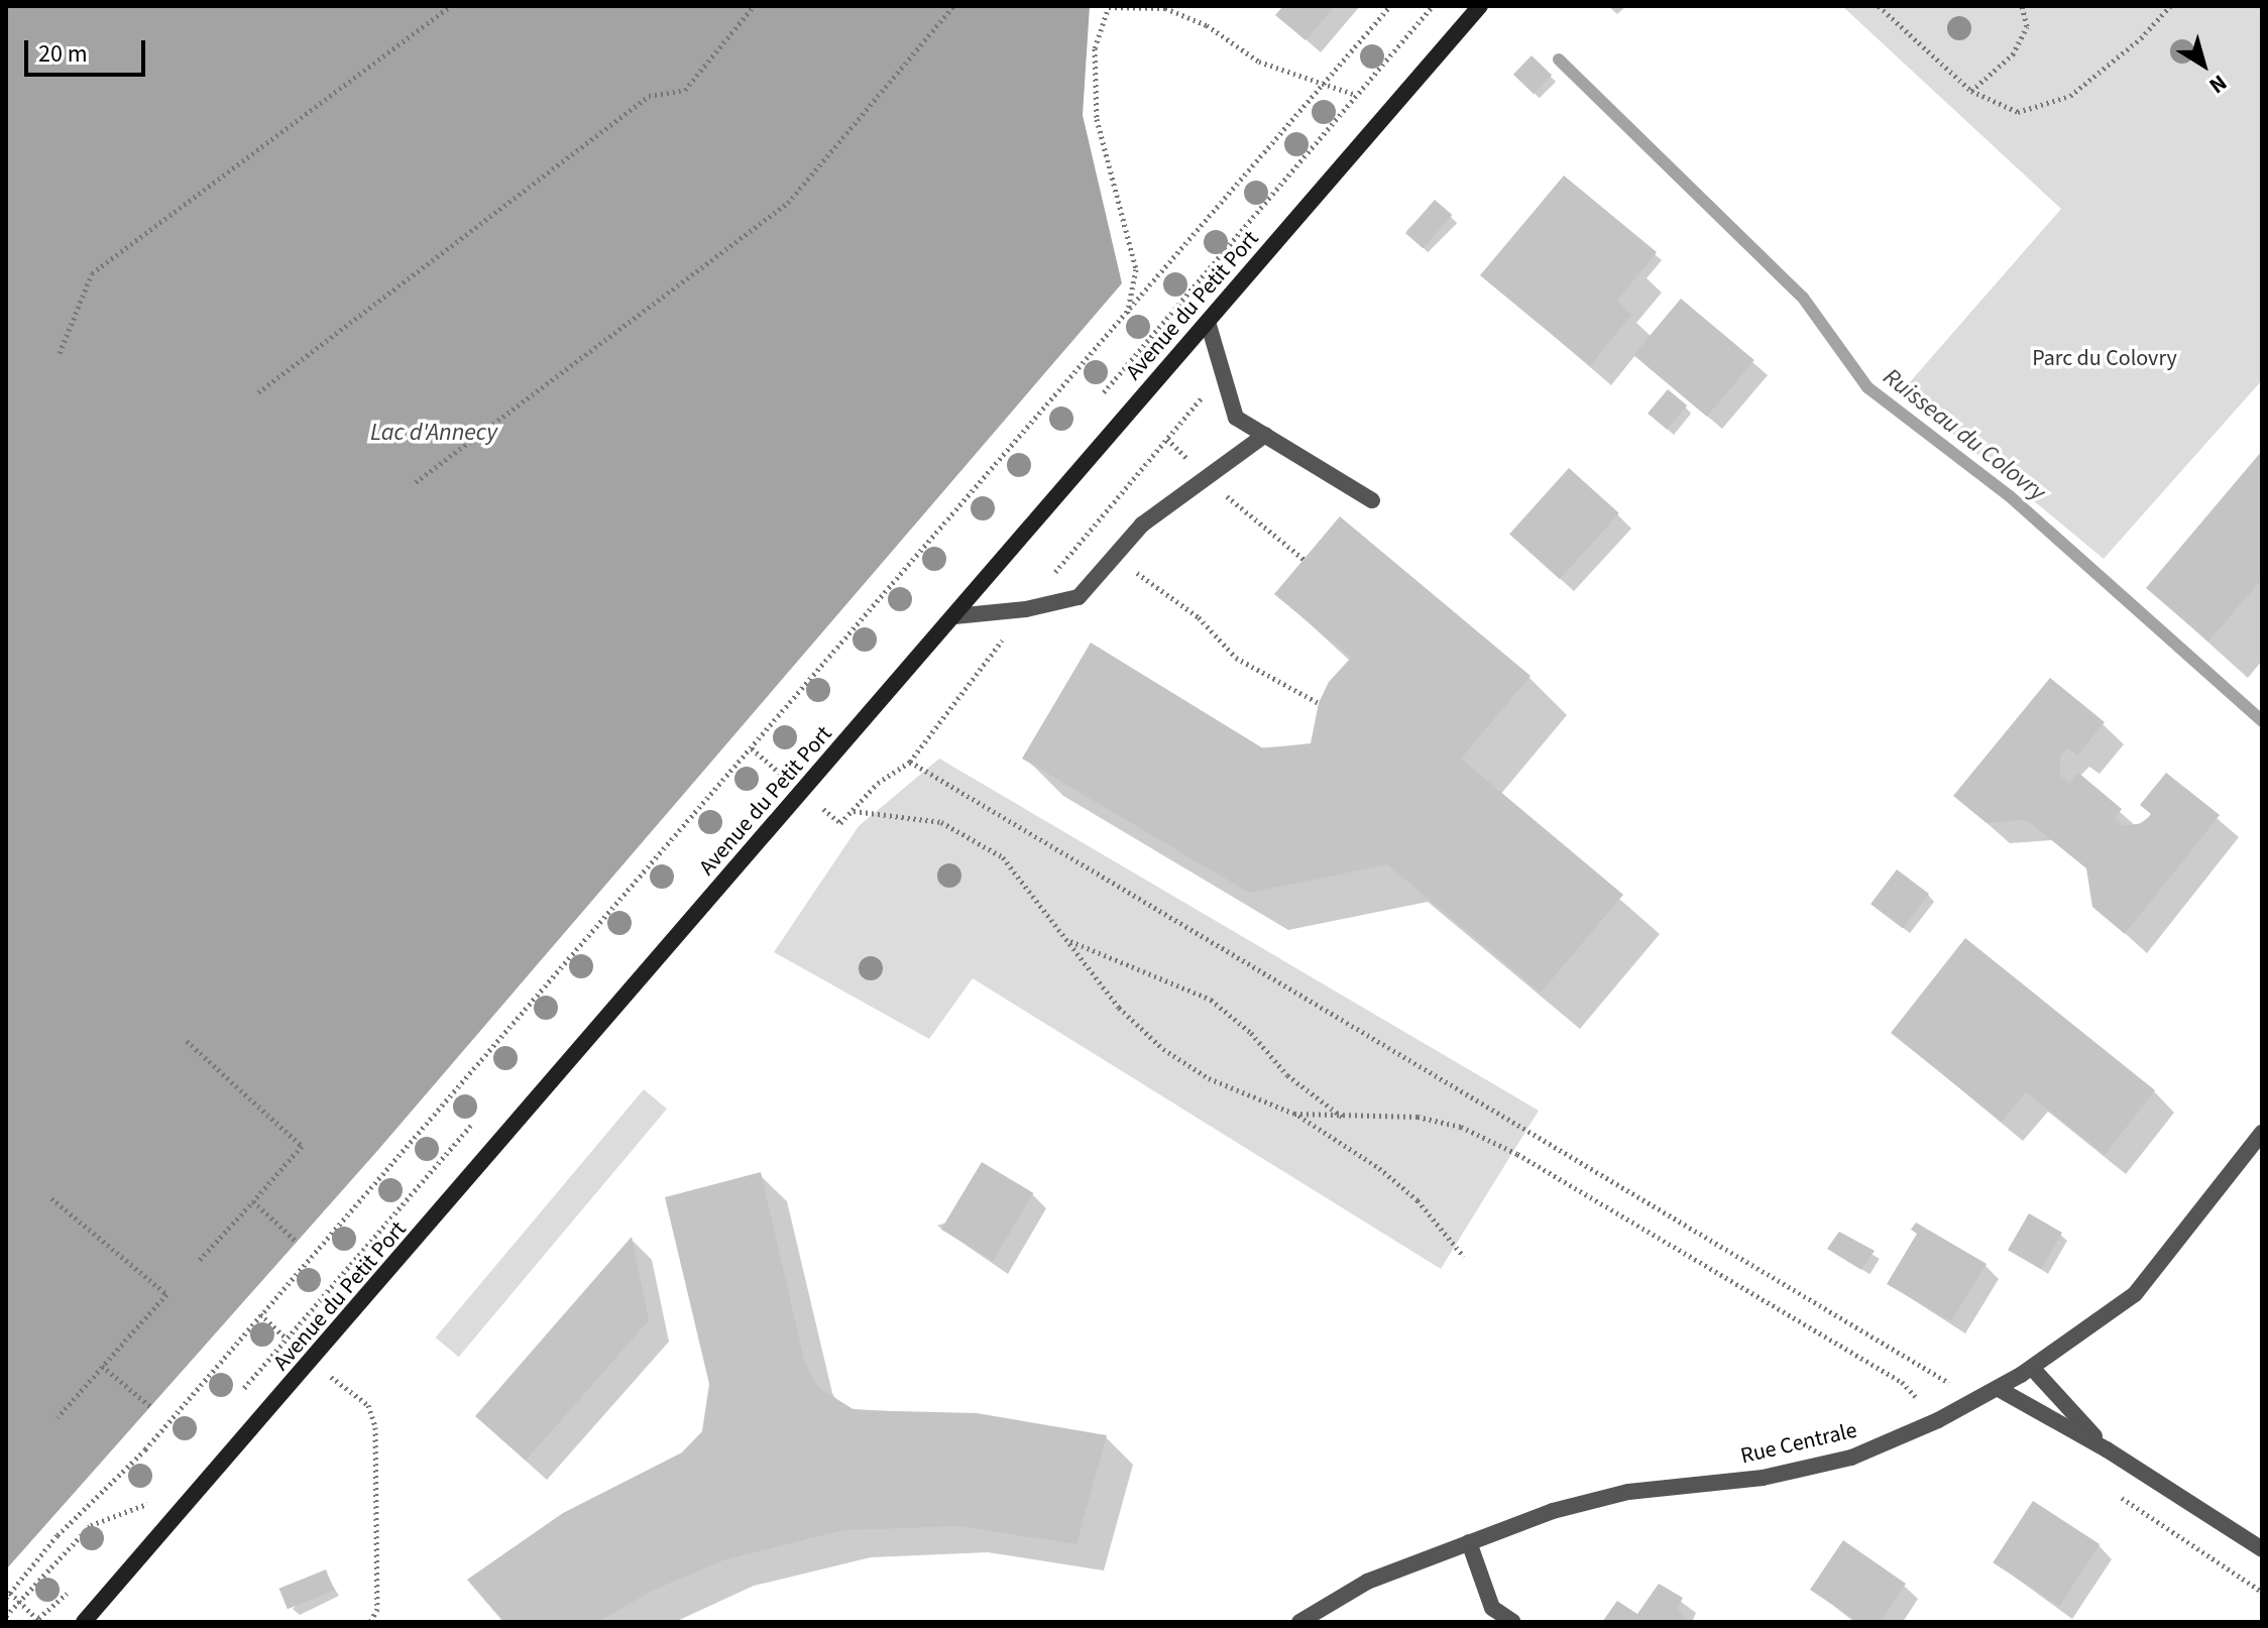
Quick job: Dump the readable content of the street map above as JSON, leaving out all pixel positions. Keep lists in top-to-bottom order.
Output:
{
  "streets": {
    "main road": ["Avenue du Petit Port"],
    "street": ["Rue Centrale"]
  },
  "water": ["Lac d'Annecy", "Ruisseau du Colovry"],
  "parks": ["Parc du Colovry"],
  "scale_bar": "20 m",
  "north": "bottom right"
}
